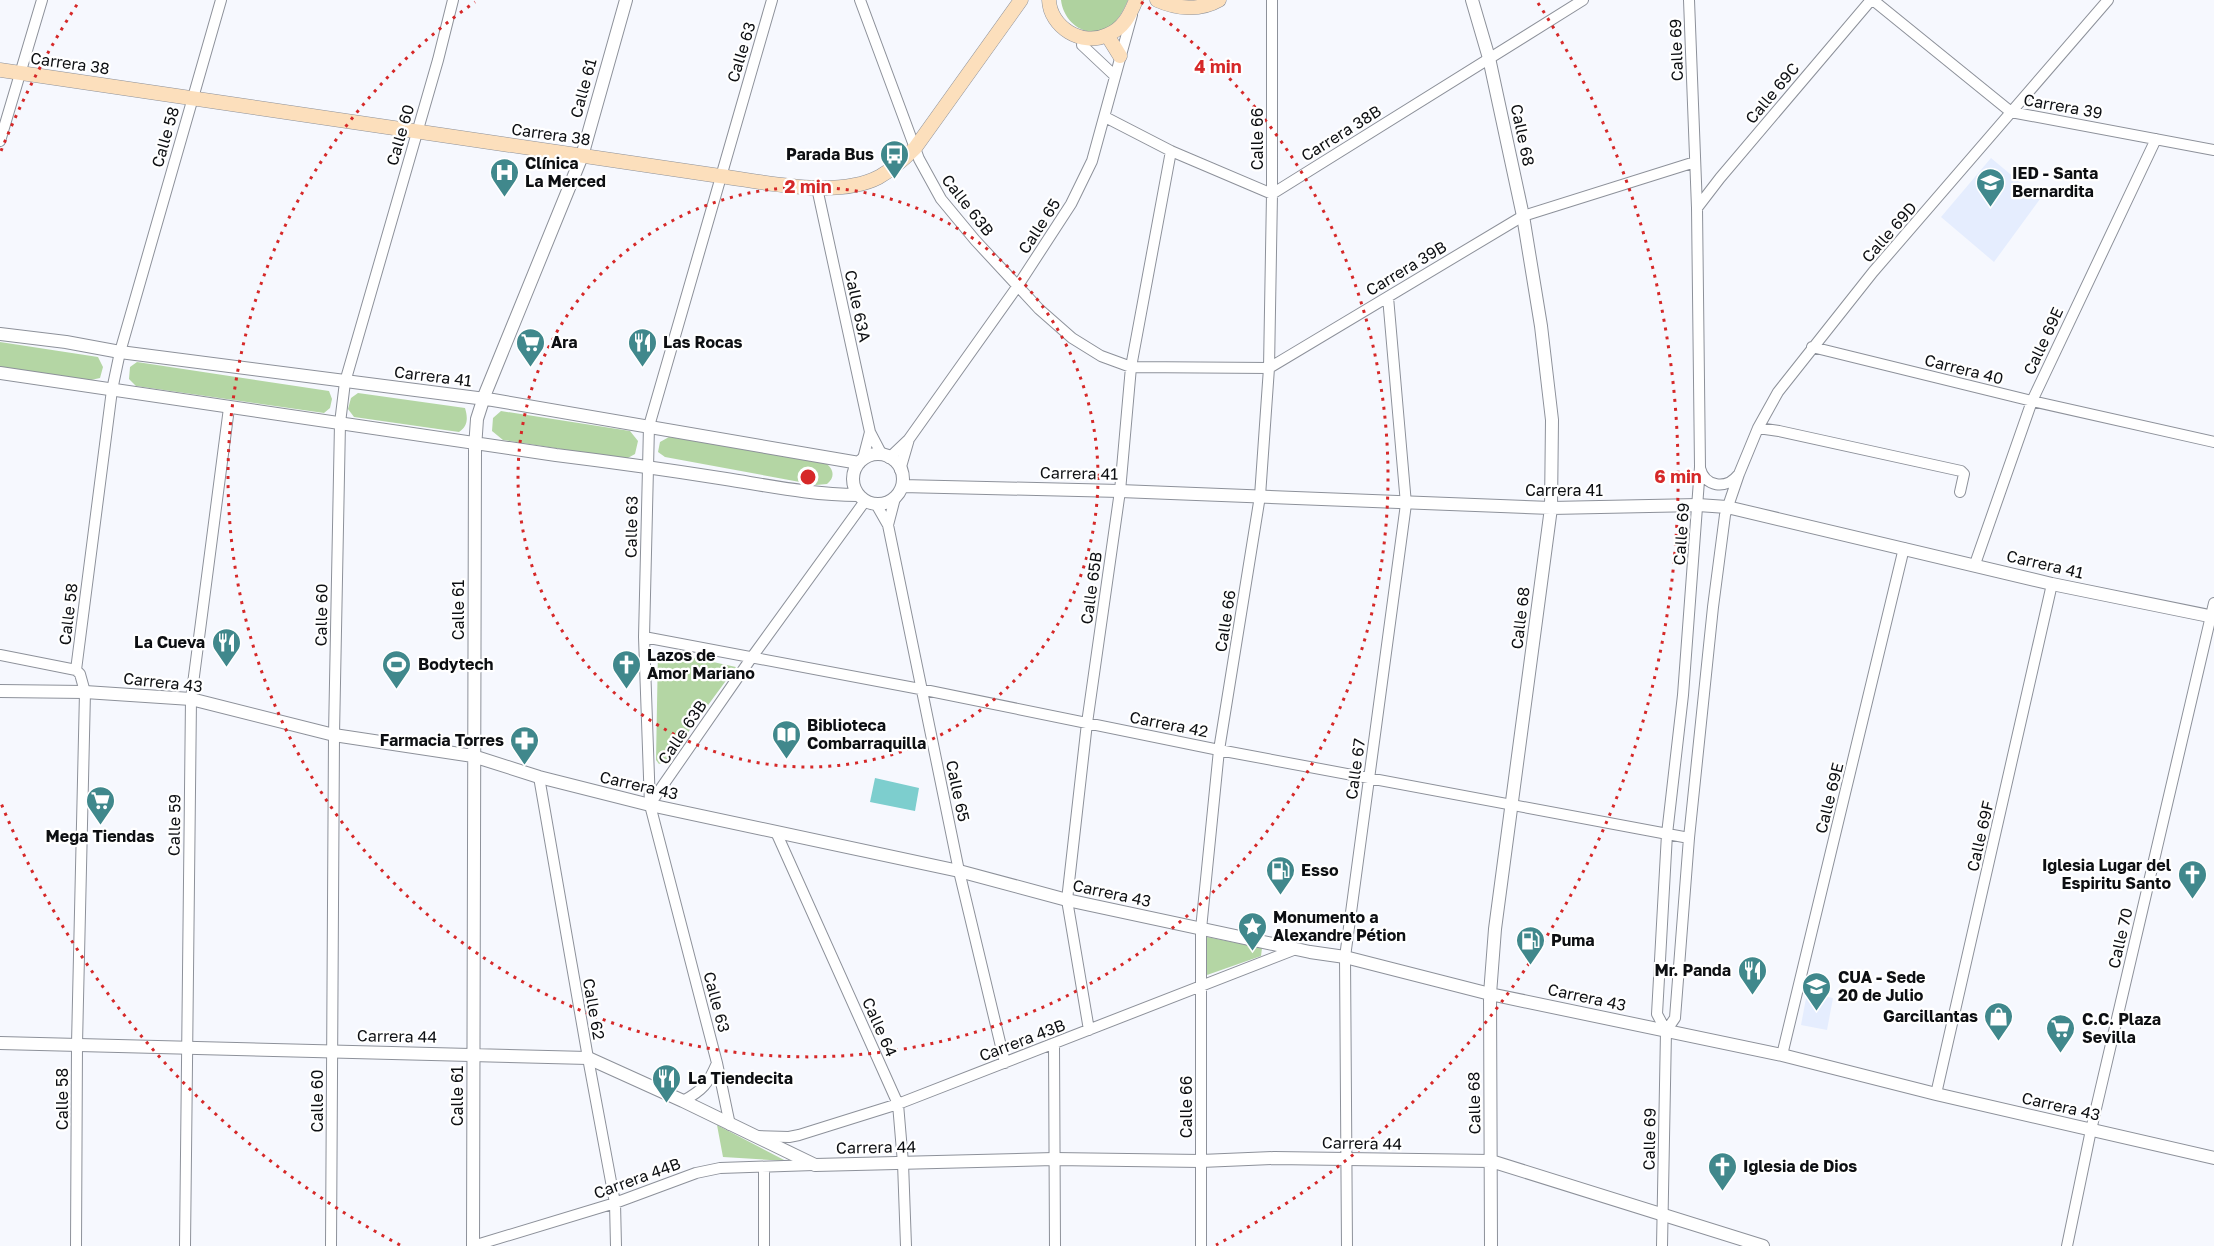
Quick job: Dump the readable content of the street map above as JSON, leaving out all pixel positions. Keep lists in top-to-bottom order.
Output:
{
  "streets": {
    "main road": ["Carrera 38"],
    "street": [
      "Calle 69",
      "Calle 63",
      "Calle 61",
      "Calle 69C",
      "Carrera 39",
      "Carrera 38B",
      "Calle 60",
      "Calle 68",
      "Calle 58",
      "Calle 66",
      "Calle 63B",
      "Calle 65",
      "Calle 69D",
      "Carrera 39B",
      "Calle 63A",
      "Calle 69E",
      "Carrera 40",
      "Carrera 41",
      "Calle 65B",
      "Carrera 43",
      "Carrera 42",
      "Calle 67",
      "Calle 59",
      "Calle 69F",
      "Calle 70",
      "Calle 62",
      "Calle 64",
      "Carrera 44",
      "Carrera 43B",
      "Carrera 44B"
    ]
  },
  "crossings": [
    ["Calle 69", "Calle 69C"],
    ["Calle 69", "Calle 69D"],
    ["Calle 69", "Carrera 39B"],
    ["Calle 69", "Carrera 41"],
    ["Calle 69", "Carrera 43"],
    ["Calle 69", "Carrera 42"],
    ["Calle 69", "Carrera 44"],
    ["Calle 63", "Carrera 38"],
    ["Calle 63", "Calle 63B"],
    ["Calle 63", "Carrera 41"],
    ["Calle 63", "Carrera 43"],
    ["Calle 63", "Carrera 42"],
    ["Calle 63", "Carrera 44"],
    ["Carrera 38", "Calle 61"],
    ["Carrera 38", "Calle 60"],
    ["Carrera 38", "Calle 58"],
    ["Carrera 38", "Calle 63B"],
    ["Carrera 38", "Calle 63A"],
    ["Calle 61", "Carrera 41"],
    ["Calle 61", "Carrera 43"],
    ["Calle 61", "Carrera 44"],
    ["Calle 61", "Carrera 44B"],
    ["Calle 69C", "Carrera 39"],
    ["Carrera 39", "Calle 69D"],
    ["Carrera 39", "Calle 69E"],
    ["Carrera 38B", "Calle 68"],
    ["Carrera 38B", "Calle 66"],
    ["Calle 60", "Carrera 41"],
    ["Calle 60", "Carrera 43"],
    ["Calle 60", "Carrera 44"],
    ["Calle 68", "Carrera 39B"],
    ["Calle 68", "Carrera 41"],
    ["Calle 68", "Carrera 43"],
    ["Calle 68", "Carrera 42"],
    ["Calle 68", "Carrera 44"],
    ["Calle 58", "Carrera 41"],
    ["Calle 58", "Carrera 43"],
    ["Calle 58", "Carrera 44"],
    ["Calle 66", "Carrera 39B"],
    ["Calle 66", "Carrera 41"],
    ["Calle 66", "Carrera 43"],
    ["Calle 66", "Carrera 42"],
    ["Calle 66", "Carrera 44"],
    ["Calle 66", "Carrera 43B"],
    ["Calle 63B", "Calle 65"],
    ["Calle 63B", "Calle 63A"],
    ["Calle 63B", "Carrera 41"],
    ["Calle 63B", "Calle 65B"],
    ["Calle 63B", "Carrera 43"],
    ["Calle 63B", "Carrera 42"],
    ["Calle 65", "Calle 63A"],
    ["Calle 65", "Carrera 41"],
    ["Calle 65", "Carrera 43"],
    ["Calle 65", "Carrera 42"],
    ["Calle 65", "Carrera 43B"],
    ["Calle 69D", "Carrera 40"],
    ["Calle 69D", "Carrera 41"],
    ["Carrera 39B", "Calle 67"],
    ["Calle 63A", "Carrera 41"],
    ["Calle 69E", "Carrera 40"],
    ["Calle 69E", "Carrera 41"],
    ["Calle 69E", "Carrera 43"],
    ["Carrera 41", "Calle 65B"],
    ["Carrera 41", "Calle 67"],
    ["Carrera 41", "Calle 69F"],
    ["Carrera 41", "Calle 70"],
    ["Calle 65B", "Carrera 43"],
    ["Calle 65B", "Carrera 42"],
    ["Calle 65B", "Carrera 43B"],
    ["Carrera 43", "Calle 67"],
    ["Carrera 43", "Calle 59"],
    ["Carrera 43", "Calle 69F"],
    ["Carrera 43", "Calle 70"],
    ["Carrera 43", "Calle 62"],
    ["Carrera 43", "Calle 64"],
    ["Carrera 43", "Carrera 43B"],
    ["Carrera 42", "Calle 67"],
    ["Calle 67", "Carrera 44"],
    ["Calle 59", "Carrera 44"],
    ["Calle 62", "Carrera 44"],
    ["Calle 62", "Carrera 44B"],
    ["Calle 64", "Carrera 44"],
    ["Calle 64", "Carrera 43B"],
    ["Carrera 44", "Carrera 43B"],
    ["Carrera 44", "Carrera 44B"]
  ],
  "places": {
    "bus stop": ["Parada Bus"],
    "hospital": ["Clínica La Merced"],
    "school or university": ["IED - Santa Bernardita", "CUA - Sede 20 de Julio"],
    "supermarket": ["Ara", "Mega Tiendas", "C.C. Plaza Sevilla"],
    "restaurant": [
      "Las Rocas",
      "La Cueva",
      "Mr. Panda",
      "La Tiendecita"
    ],
    "sports": ["Bodytech"],
    "church": ["Lazos de Amor Mariano", "Iglesia Lugar del Espiritu Santo", "Iglesia de Dios"],
    "library": ["Biblioteca Combarraquilla"],
    "pharmacy": ["Farmacia Torres"],
    "fuel station": ["Esso", "Puma"],
    "place": ["Monumento a Alexandre Pétion"],
    "shop": ["Garcillantas"]
  },
  "rings": ["4 min", "2 min", "6 min"]
}
